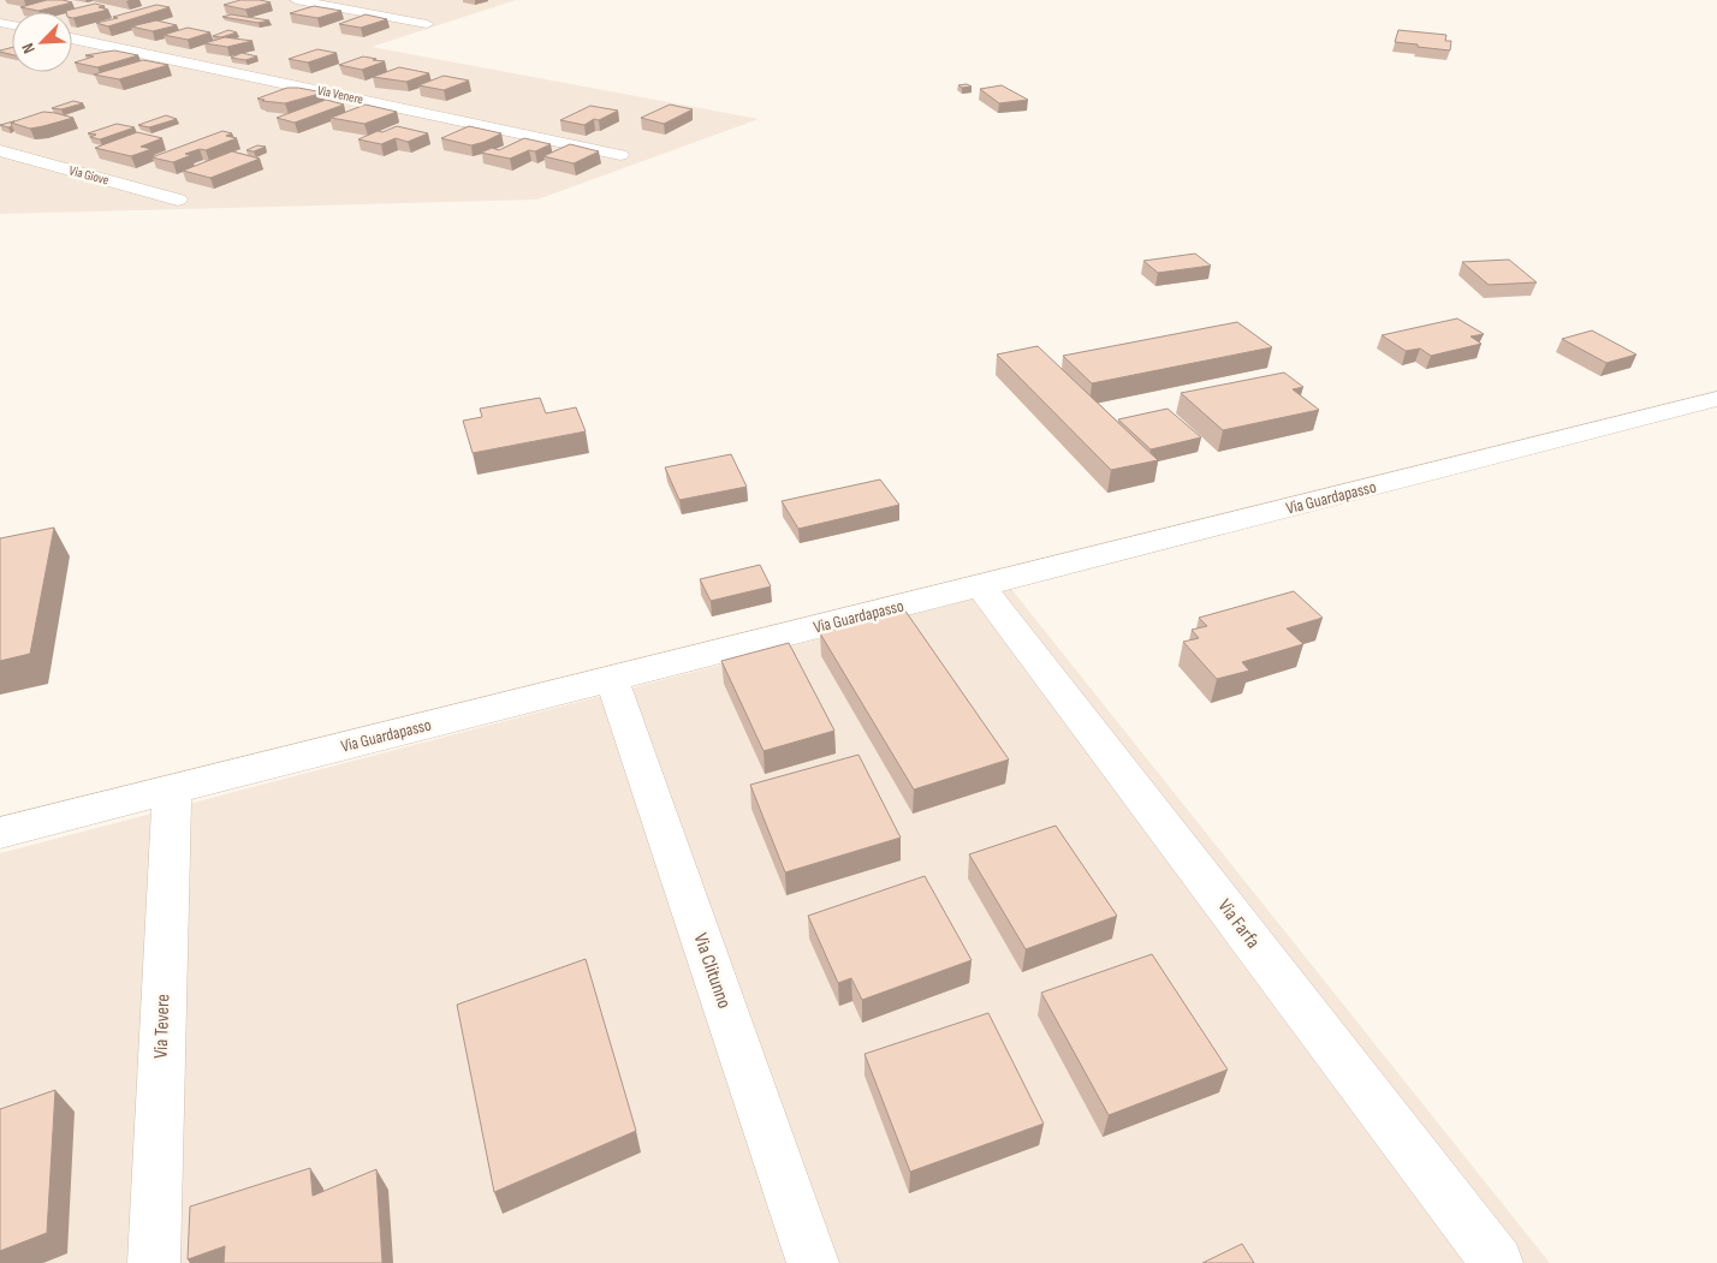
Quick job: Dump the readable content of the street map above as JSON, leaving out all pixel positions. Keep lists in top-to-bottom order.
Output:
{
  "streets": {
    "street": [
      "Via Venere",
      "Via Giove",
      "Via Guardapasso",
      "Via Farfa",
      "Via Clitunno",
      "Via Tevere"
    ]
  },
  "crossings": [
    ["Via Guardapasso", "Via Farfa"],
    ["Via Guardapasso", "Via Clitunno"],
    ["Via Guardapasso", "Via Tevere"]
  ],
  "north": "bottom left"
}
